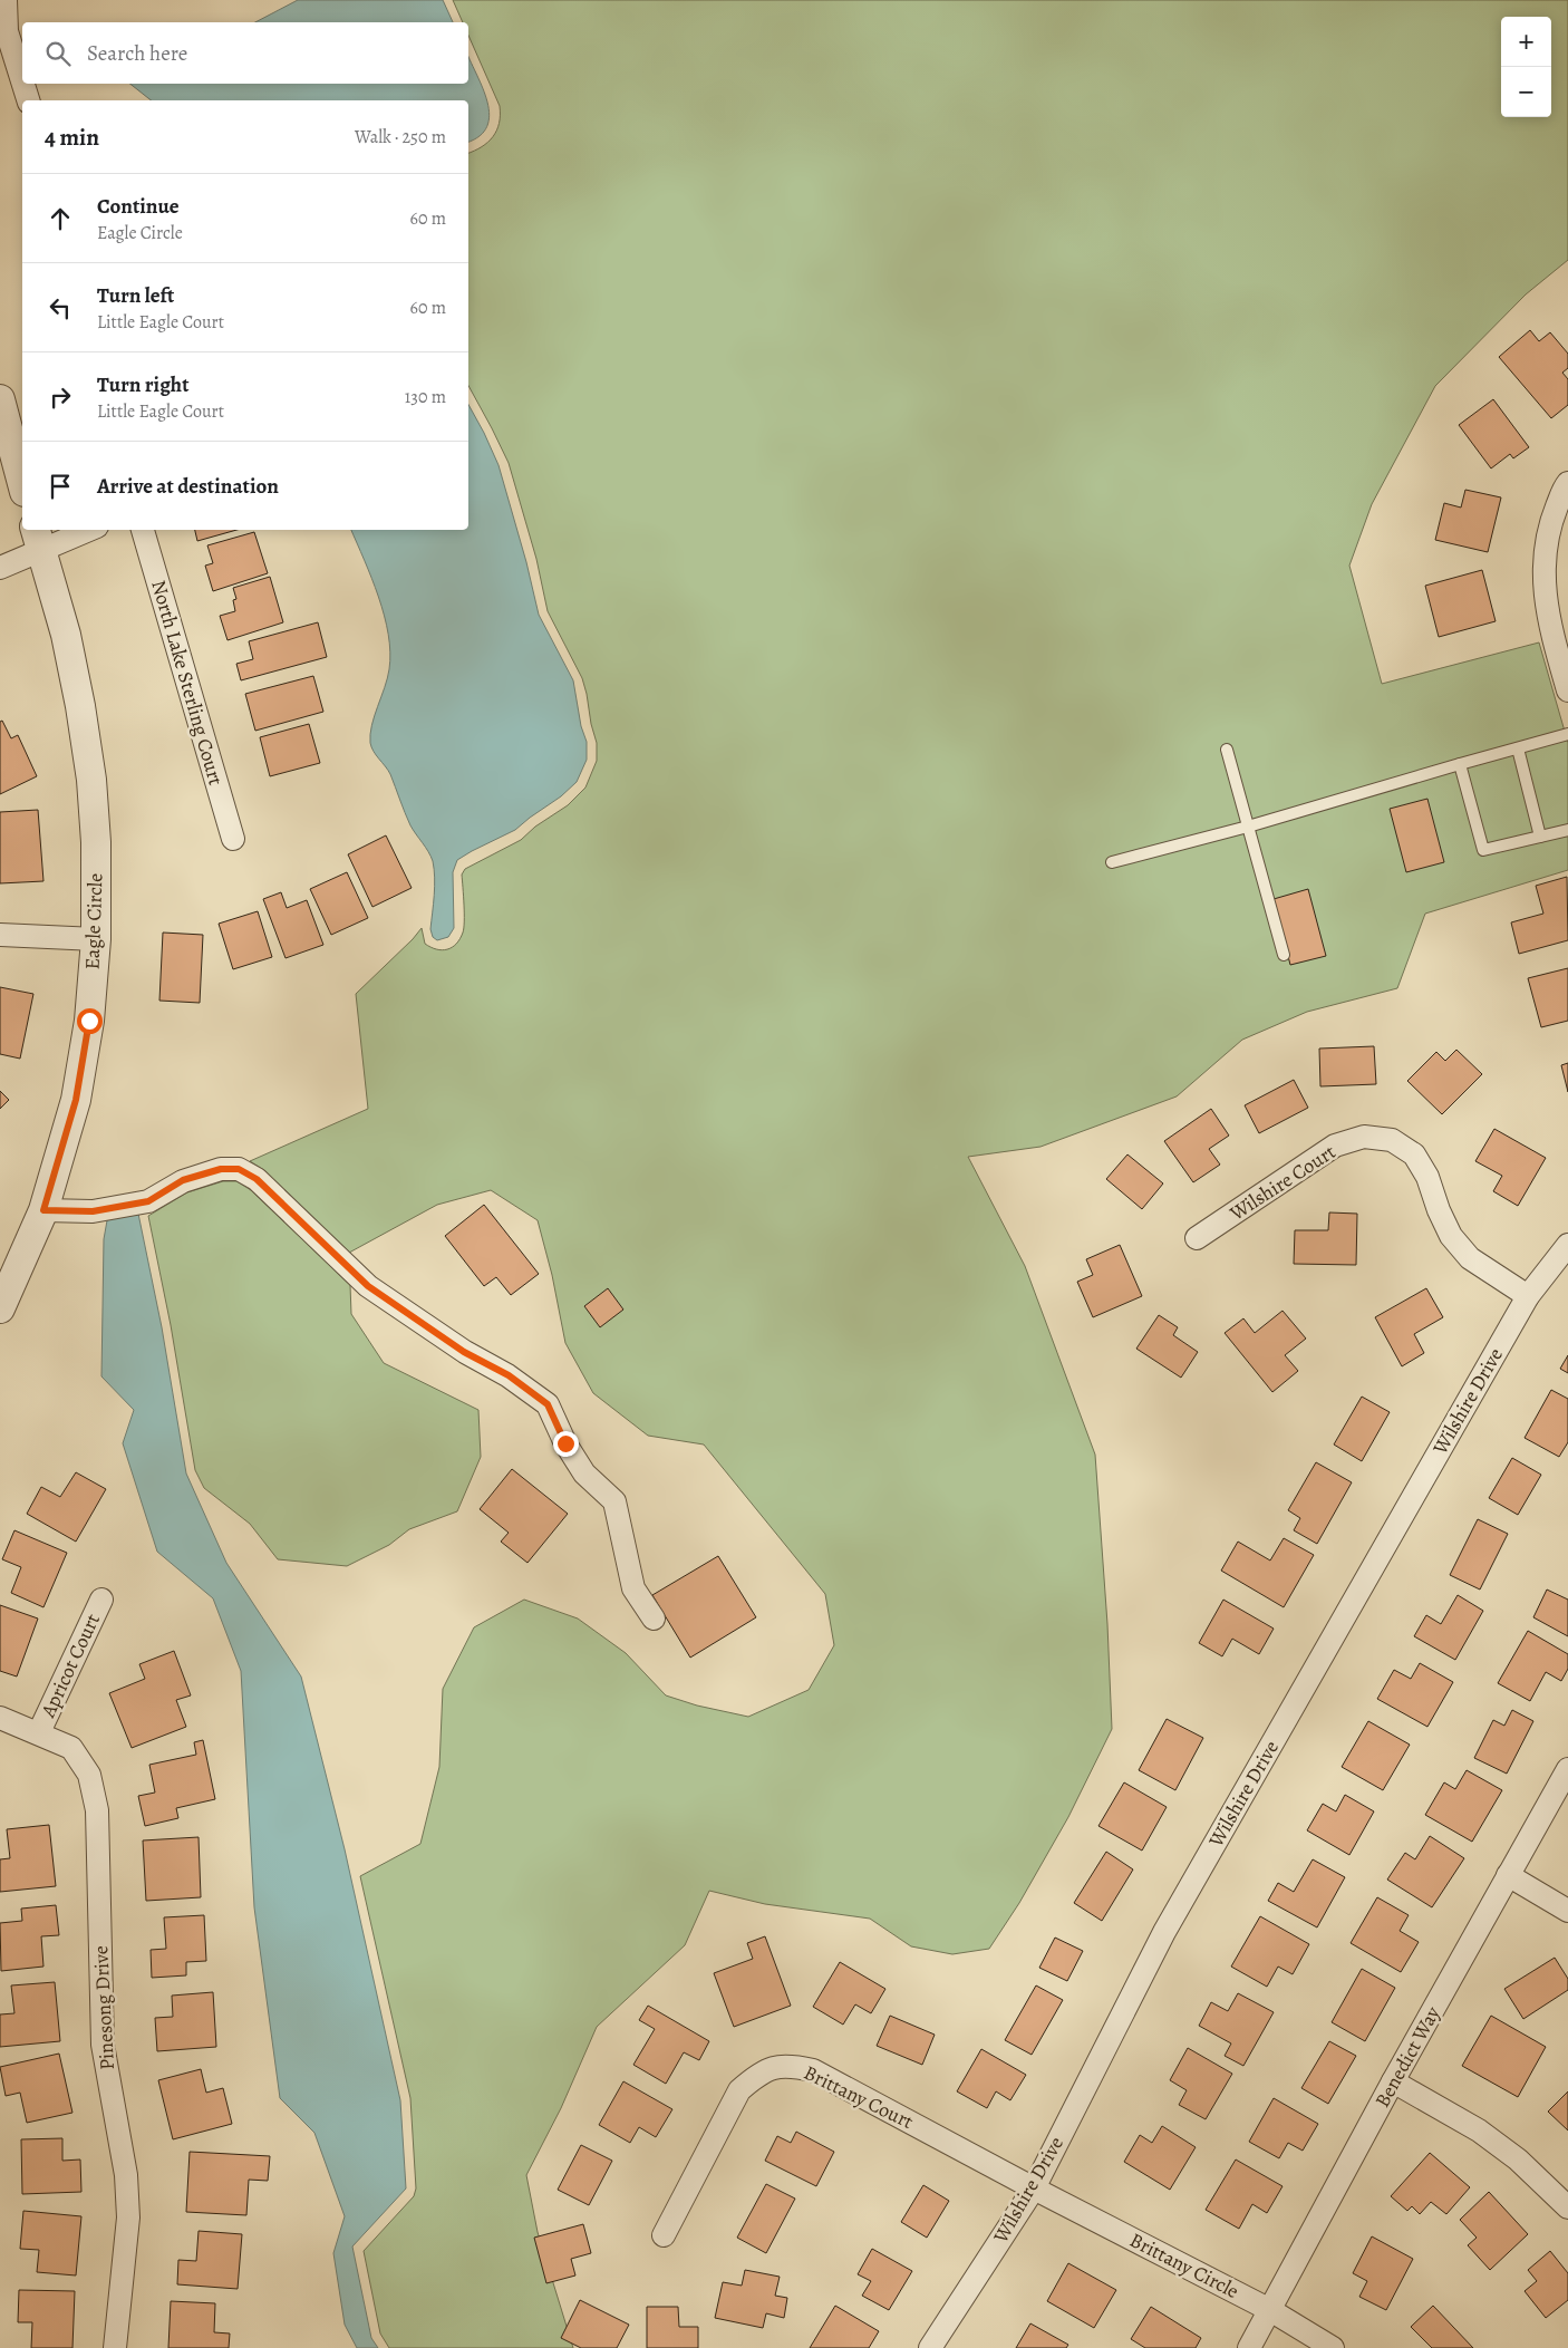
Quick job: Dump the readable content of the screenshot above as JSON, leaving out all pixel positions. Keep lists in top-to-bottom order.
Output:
{
  "streets": {
    "street": [
      "North Lake Sterling Court",
      "Eagle Circle",
      "Wilshire Court",
      "Wilshire Drive",
      "Apricot Court",
      "Pinesong Drive",
      "Benedict Way",
      "Brittany Court",
      "Brittany Circle"
    ]
  },
  "crossings": [
    ["Wilshire Court", "Wilshire Drive"],
    ["Wilshire Drive", "Brittany Court"],
    ["Wilshire Drive", "Brittany Circle"],
    ["Apricot Court", "Pinesong Drive"],
    ["Benedict Way", "Brittany Circle"],
    ["Brittany Court", "Brittany Circle"]
  ],
  "page": {
    "map_buttons": ["+", "−"],
    "search": "Search here",
    "heading": ["4 min", "Walk · 250 m"],
    "list": [
      ["Continue", "Eagle Circle", "60 m"],
      ["Turn left", "Little Eagle Court", "60 m"],
      ["Turn right", "Little Eagle Court", "130 m"],
      "Arrive at destination"
    ]
  }
}
